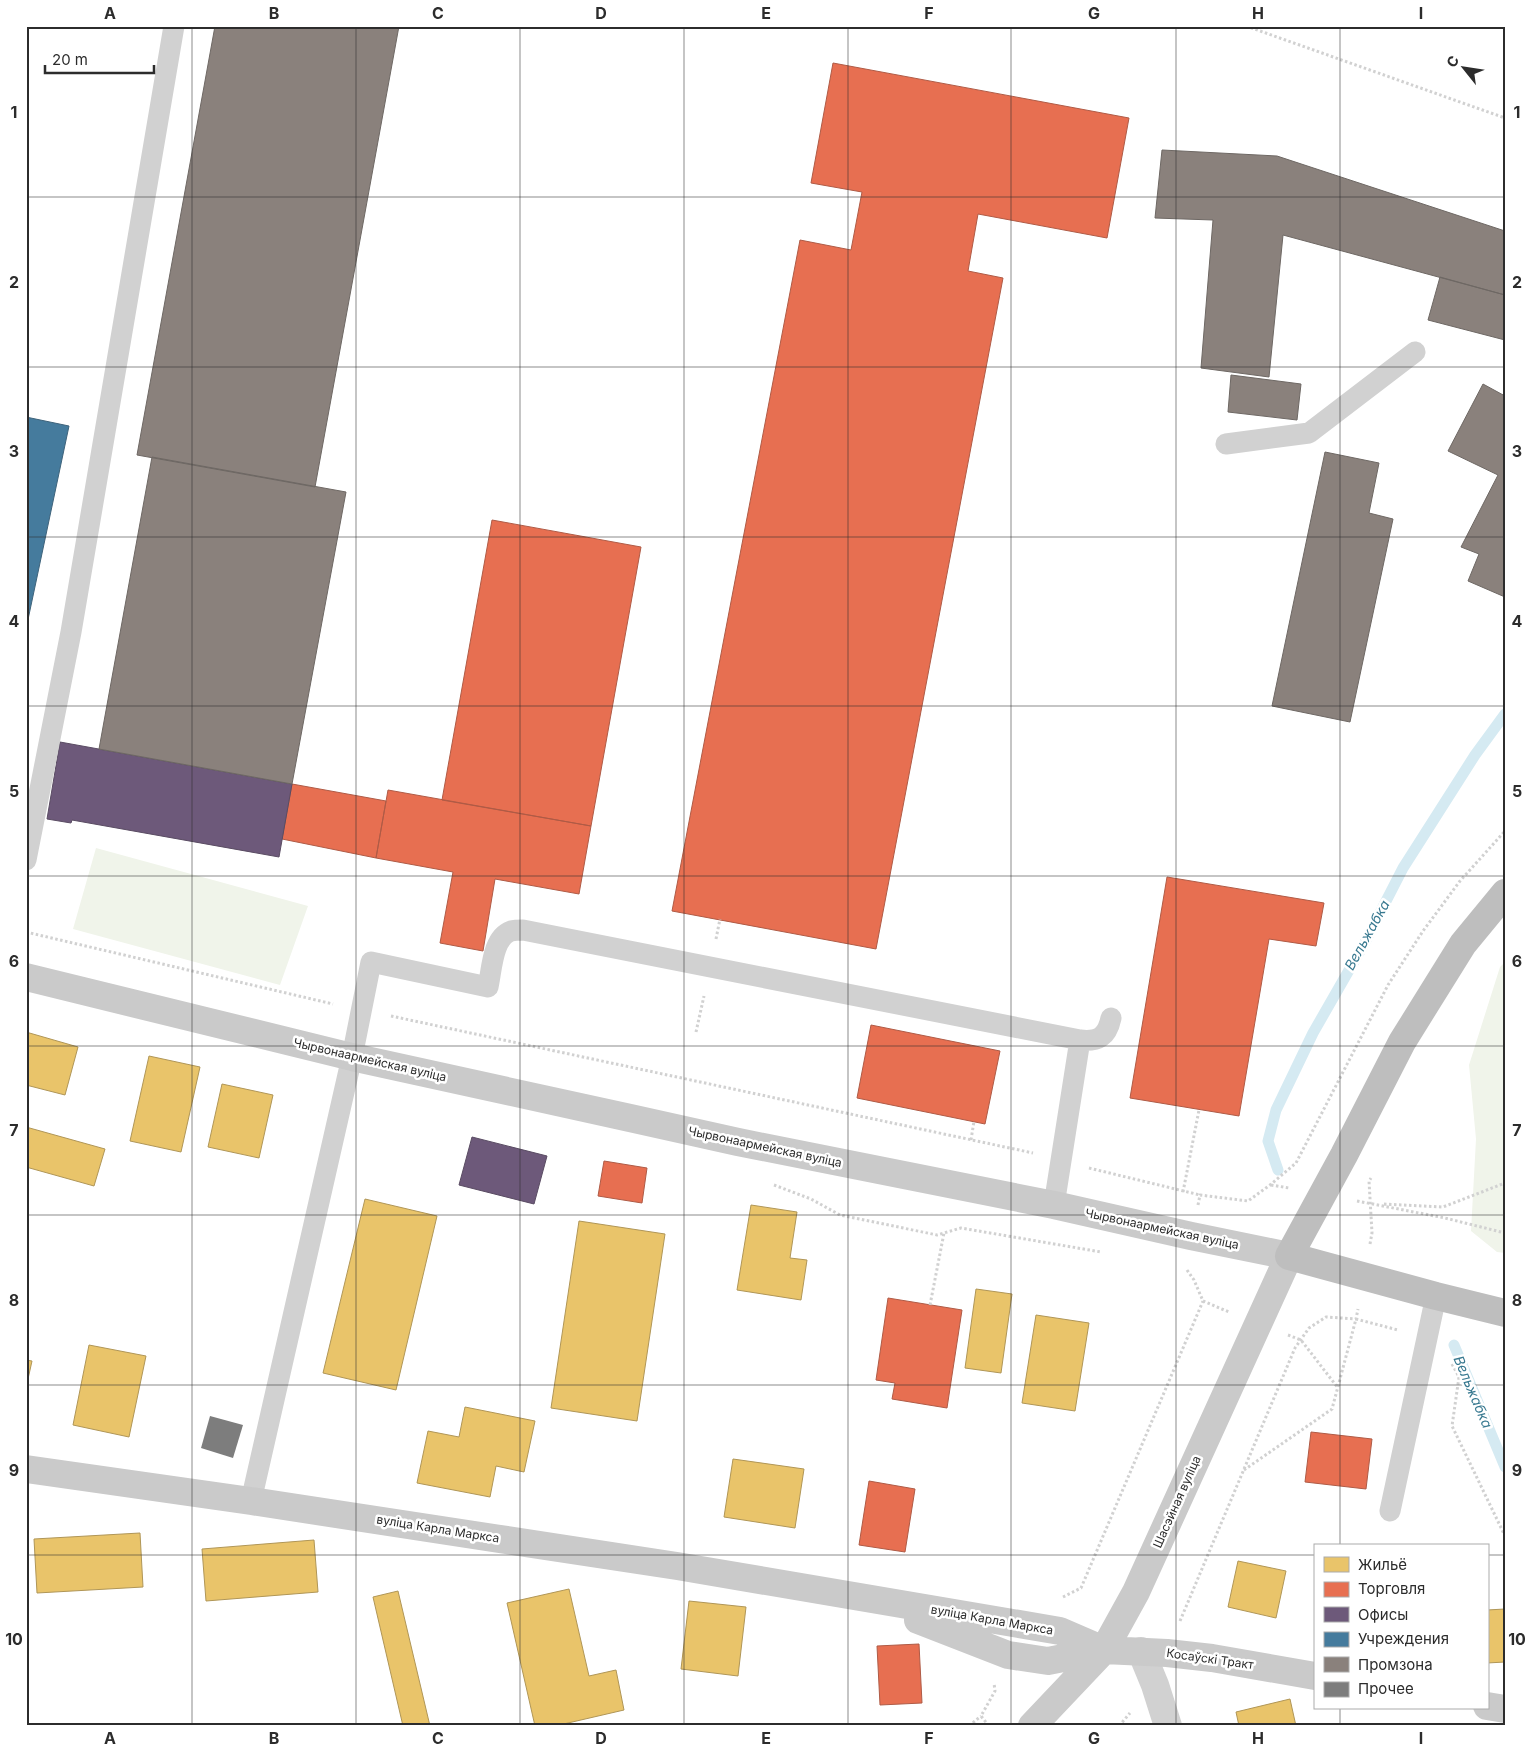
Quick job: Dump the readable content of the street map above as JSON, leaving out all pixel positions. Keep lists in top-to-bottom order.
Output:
{
  "streets": {
    "highway": ["Чырвонаармейская вуліца"],
    "main road": ["Шасэйная вуліца", "вуліца Карла Маркса", "Косаўскі Тракт"]
  },
  "crossings": [
    ["Чырвонаармейская вуліца", "Шасэйная вуліца"],
    ["Шасэйная вуліца", "вуліца Карла Маркса"],
    ["Шасэйная вуліца", "Косаўскі Тракт"],
    ["вуліца Карла Маркса", "Косаўскі Тракт"]
  ],
  "water": ["Вельжабка"],
  "legend": [
    "Жильё",
    "Торговля",
    "Офисы",
    "Учреждения",
    "Промзона",
    "Прочее"
  ],
  "scale_bar": "20 m",
  "north": "top left",
  "grid": {
    "columns": [
      "A",
      "B",
      "C",
      "D",
      "E",
      "F",
      "G",
      "H",
      "I"
    ],
    "rows": [
      "1",
      "2",
      "3",
      "4",
      "5",
      "6",
      "7",
      "8",
      "9",
      "10"
    ]
  }
}
